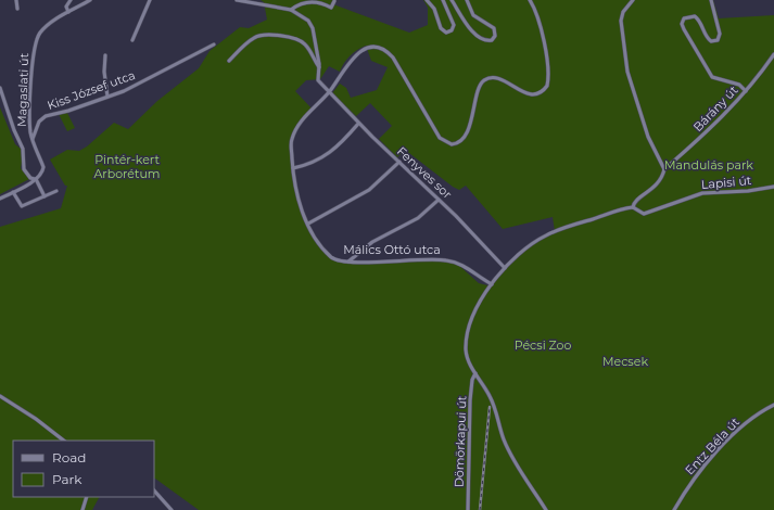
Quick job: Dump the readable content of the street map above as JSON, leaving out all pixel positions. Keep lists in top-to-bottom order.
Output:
{
  "streets": {
    "street": [
      "Magaslati út",
      "Kiss József utca",
      "Bárány út",
      "Fenyves sor",
      "Lapisi út",
      "Málics Ottó utca",
      "Dömörkapui út",
      "Entz Béla út"
    ]
  },
  "crossings": [
    ["Magaslati út", "Kiss József utca"],
    ["Bárány út", "Lapisi út"],
    ["Fenyves sor", "Málics Ottó utca"]
  ],
  "parks": [
    "Pintér-kert Arborétum",
    "Mandulás park",
    "Pécsi Zoo",
    "Mecsek"
  ],
  "legend": ["Road", "Park"]
}
